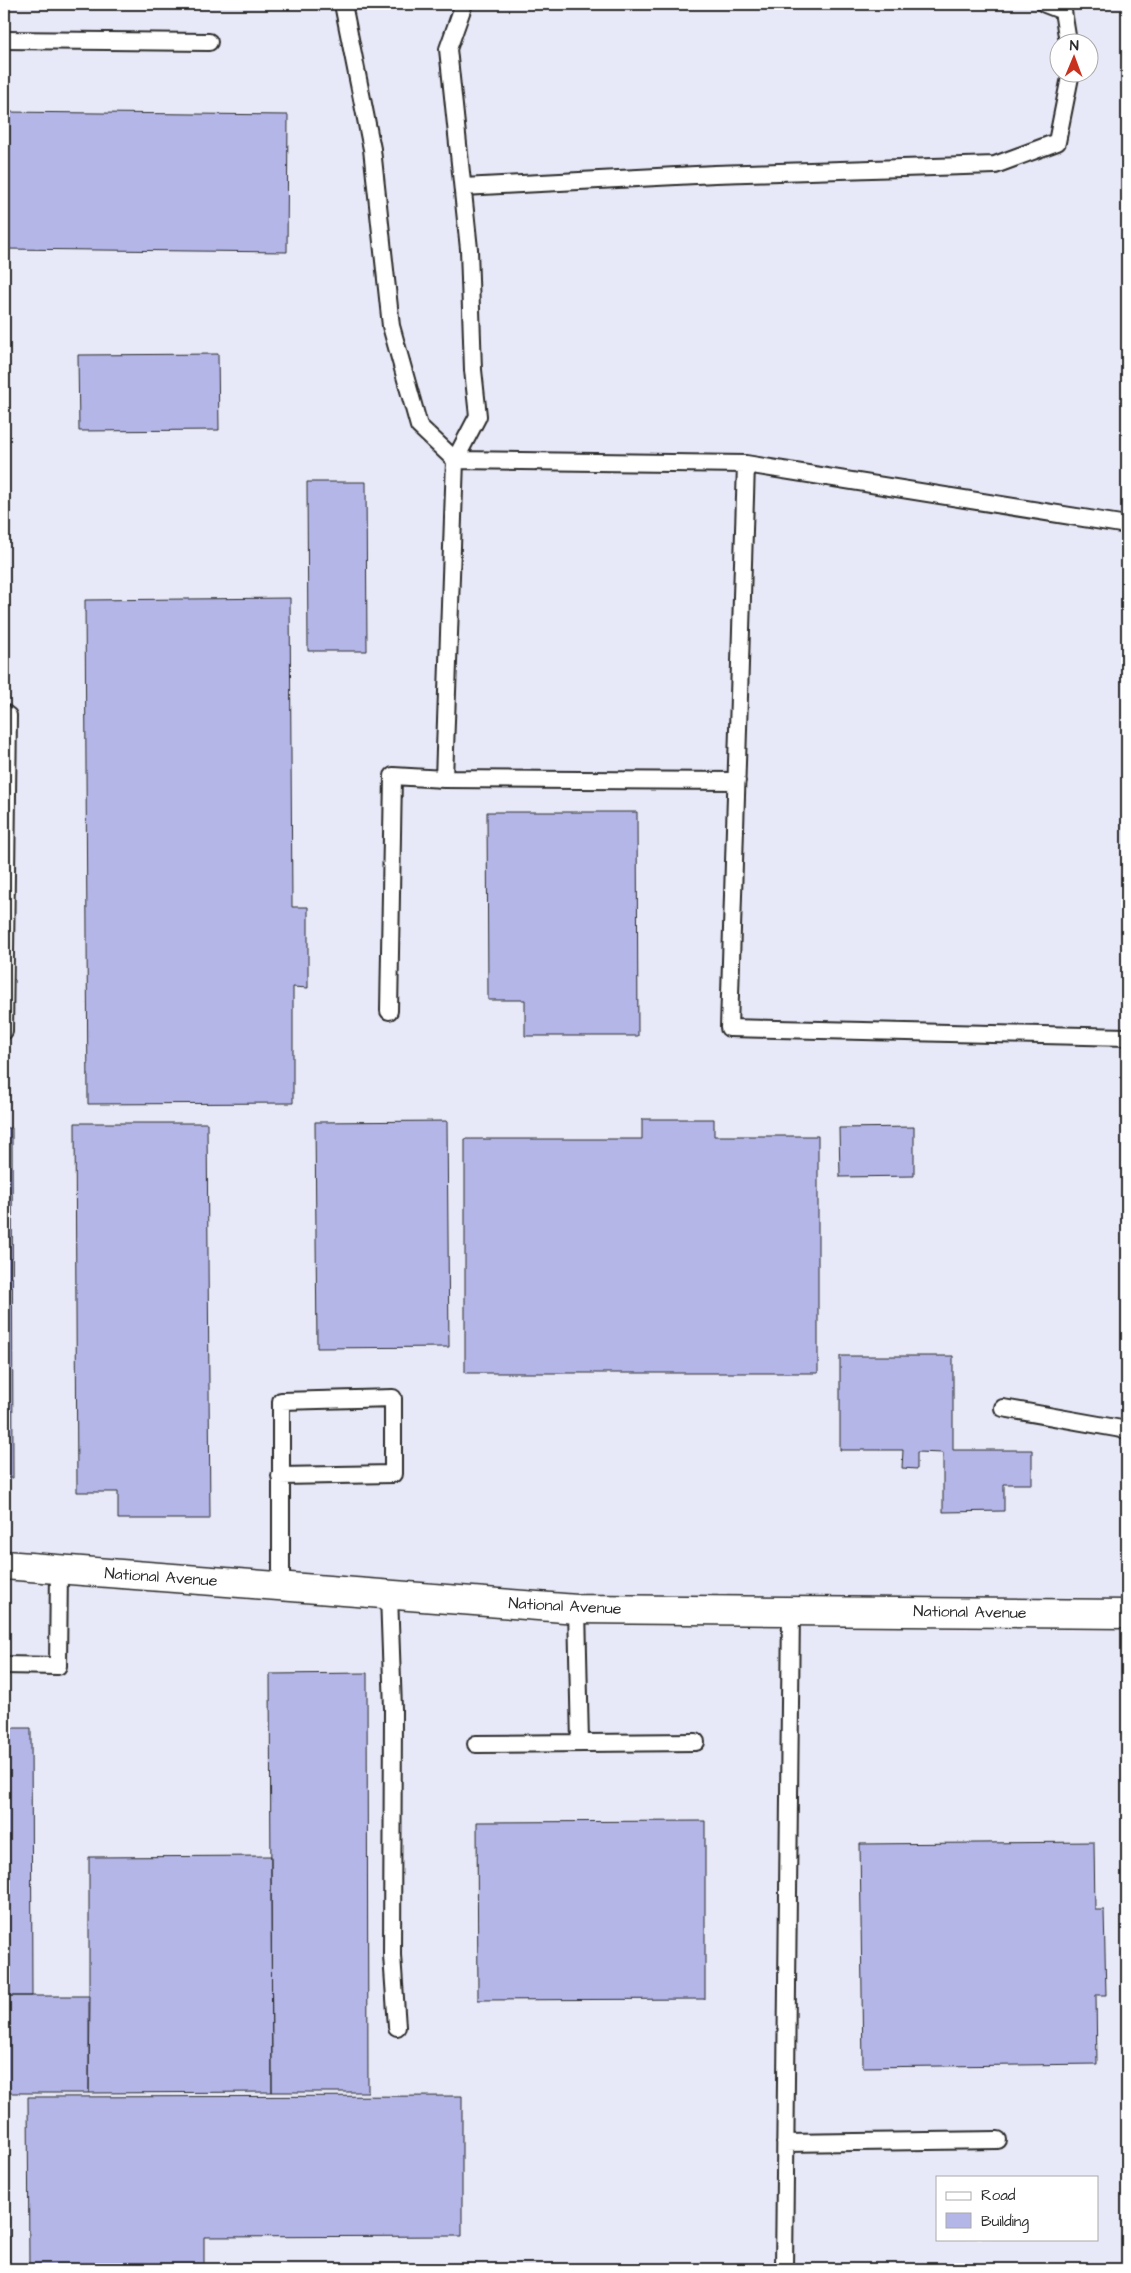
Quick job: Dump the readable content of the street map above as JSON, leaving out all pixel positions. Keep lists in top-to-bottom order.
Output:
{
  "streets": {
    "street": ["National Avenue"]
  },
  "legend": ["Road", "Building"],
  "north": "top"
}
